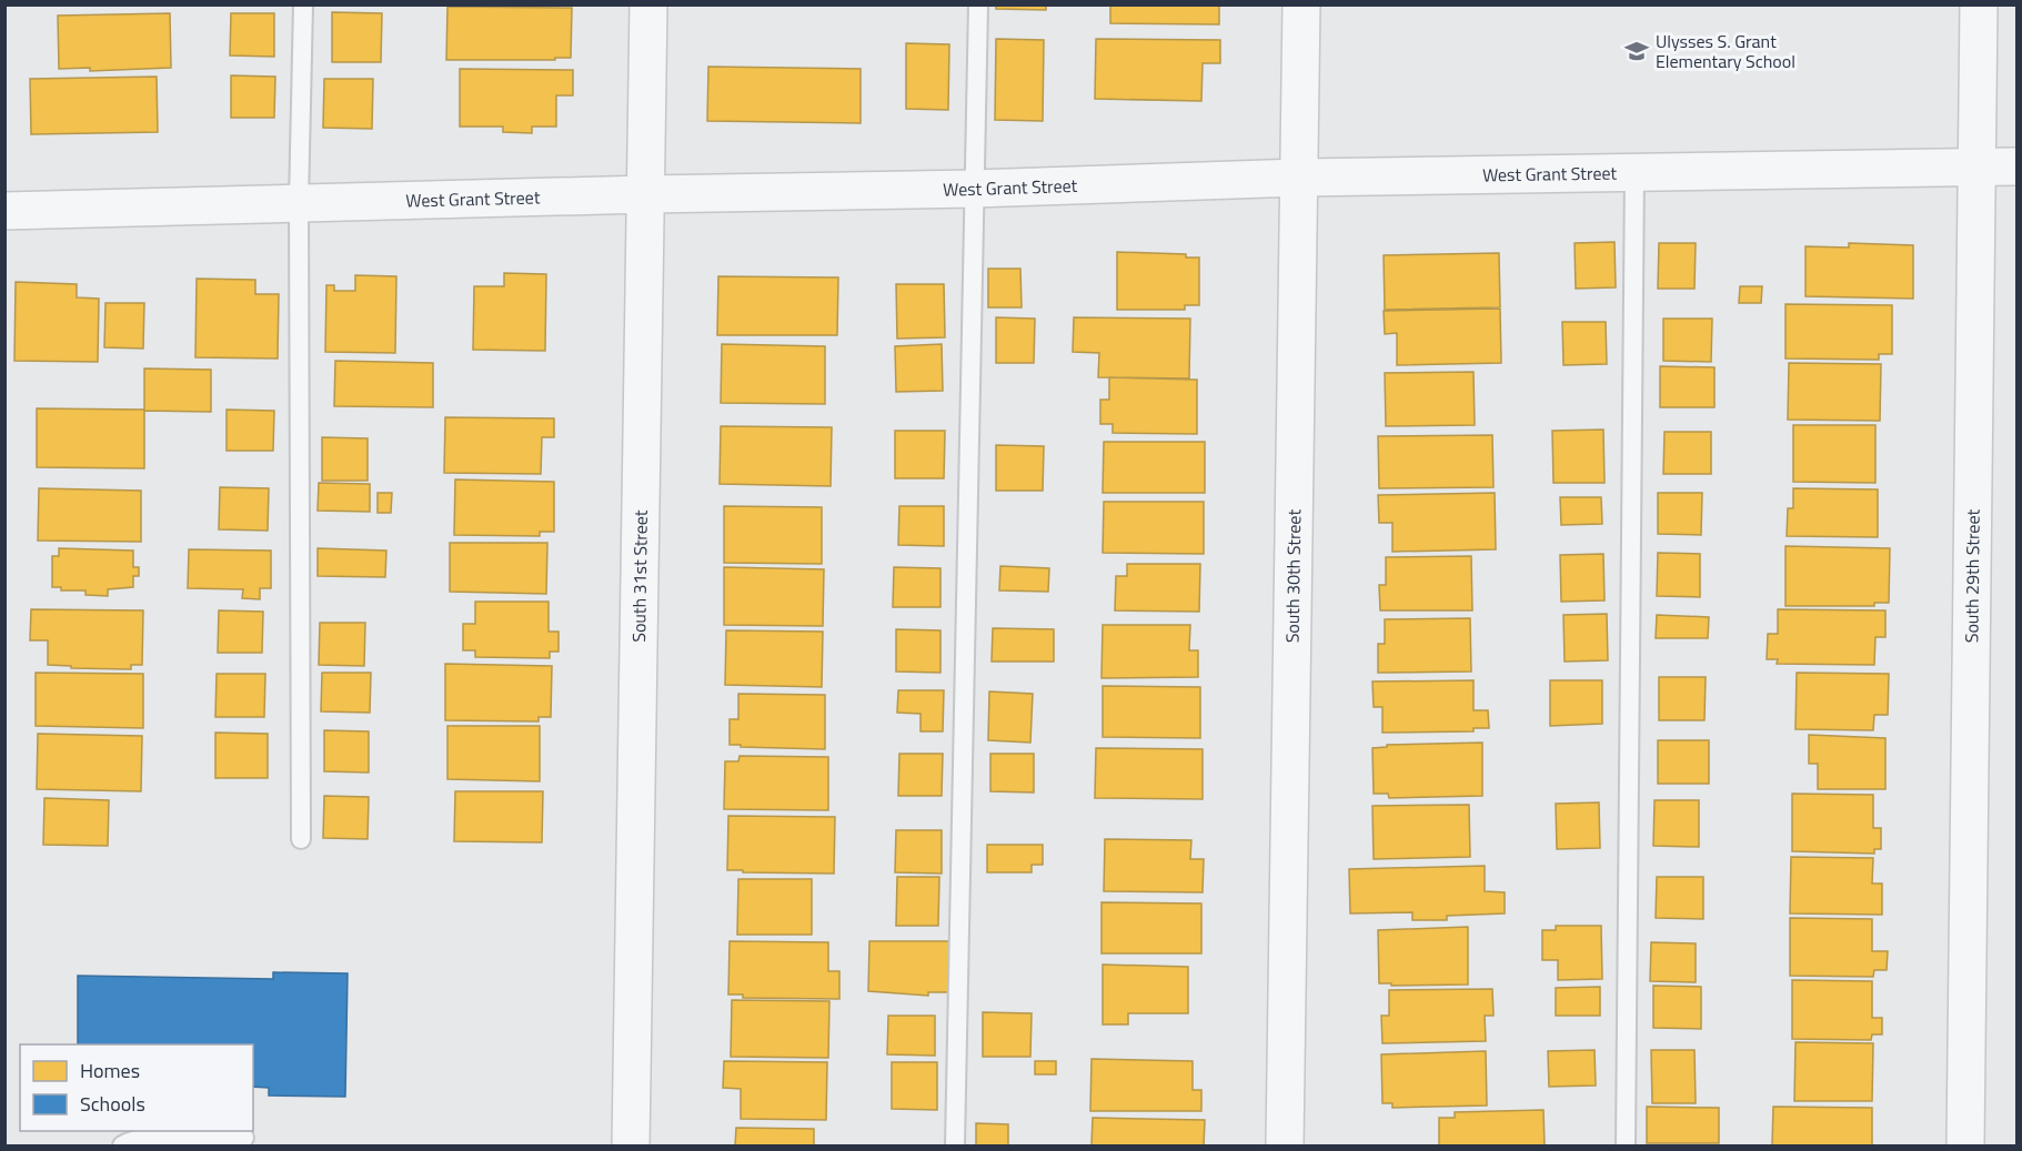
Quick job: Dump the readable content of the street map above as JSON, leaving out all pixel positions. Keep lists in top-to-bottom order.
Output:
{
  "streets": {
    "street": [
      "West Grant Street",
      "South 31st Street",
      "South 30th Street",
      "South 29th Street"
    ]
  },
  "crossings": [
    ["West Grant Street", "South 31st Street"],
    ["West Grant Street", "South 30th Street"],
    ["West Grant Street", "South 29th Street"]
  ],
  "places": {
    "school or university": ["Ulysses S. Grant Elementary School"]
  },
  "legend": ["Homes", "Schools"]
}
